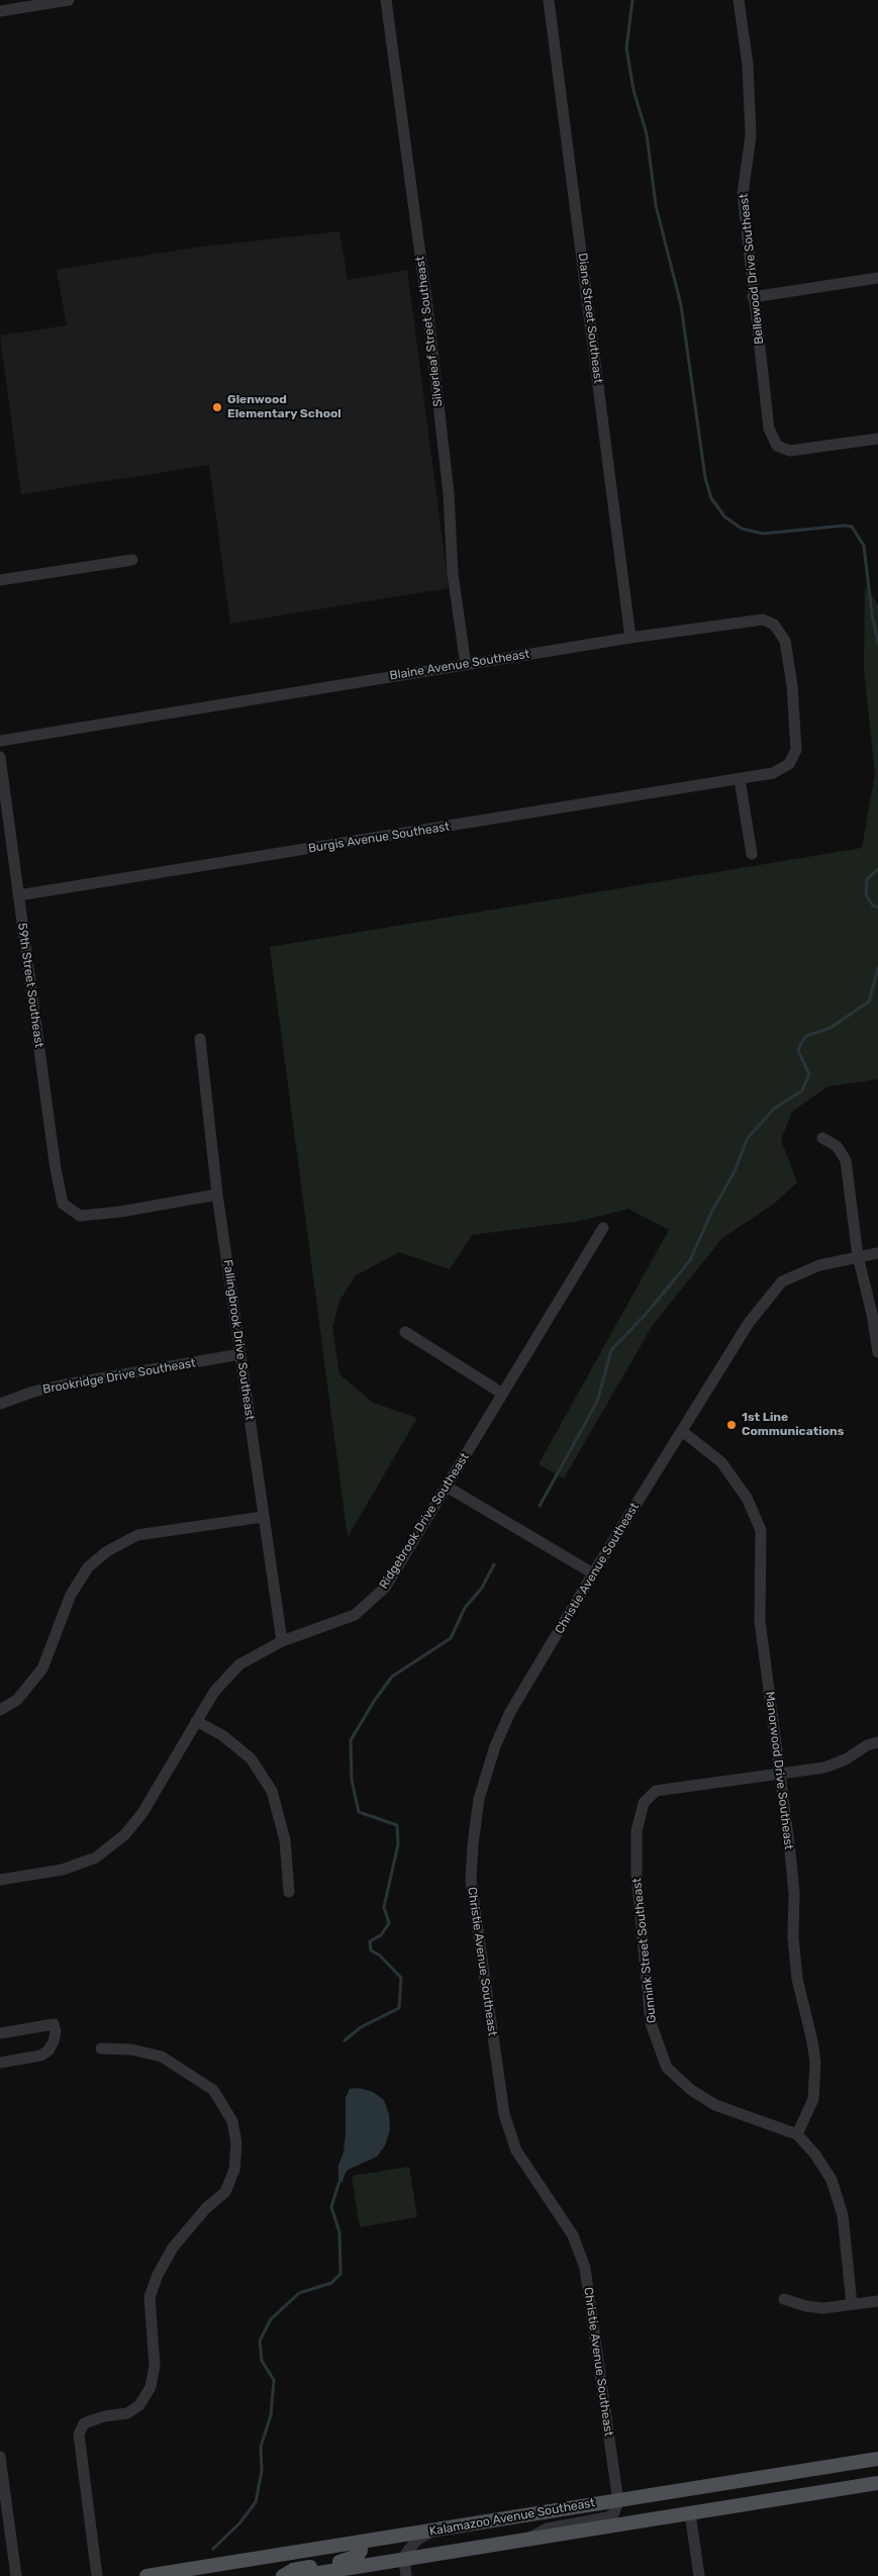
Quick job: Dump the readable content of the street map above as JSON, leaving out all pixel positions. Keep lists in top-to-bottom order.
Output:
{
  "streets": {
    "main road": ["Kalamazoo Avenue Southeast"],
    "street": [
      "Bellewood Drive Southeast",
      "Diane Street Southeast",
      "Silverleaf Street Southeast",
      "Blaine Avenue Southeast",
      "Burgis Avenue Southeast",
      "59th Street Southeast",
      "Fallingbrook Drive Southeast",
      "Brookridge Drive Southeast",
      "Ridgebrook Drive Southeast",
      "Christie Avenue Southeast",
      "Manorwood Drive Southeast",
      "Gunnink Street Southeast"
    ]
  },
  "crossings": [
    ["Diane Street Southeast", "Blaine Avenue Southeast"],
    ["Silverleaf Street Southeast", "Blaine Avenue Southeast"],
    ["Blaine Avenue Southeast", "Burgis Avenue Southeast"],
    ["Burgis Avenue Southeast", "59th Street Southeast"],
    ["59th Street Southeast", "Fallingbrook Drive Southeast"],
    ["Fallingbrook Drive Southeast", "Brookridge Drive Southeast"],
    ["Fallingbrook Drive Southeast", "Ridgebrook Drive Southeast"],
    ["Christie Avenue Southeast", "Manorwood Drive Southeast"],
    ["Christie Avenue Southeast", "Kalamazoo Avenue Southeast"],
    ["Manorwood Drive Southeast", "Gunnink Street Southeast"]
  ],
  "places": ["Glenwood Elementary School", "1st Line Communications"]
}
